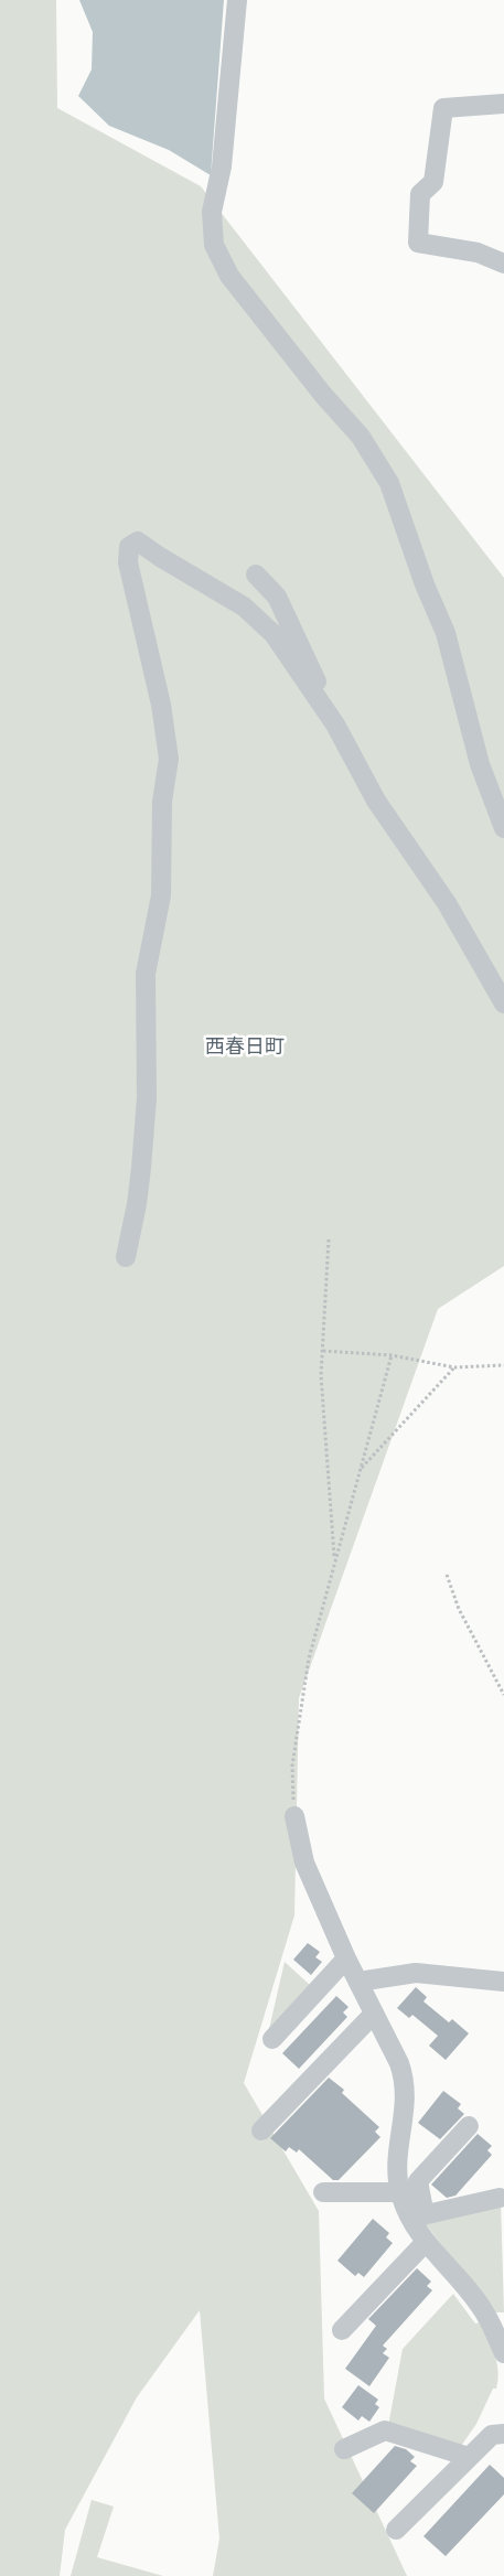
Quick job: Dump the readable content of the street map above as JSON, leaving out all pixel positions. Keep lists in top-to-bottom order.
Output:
{
  "districts": ["西春日町"]
}
